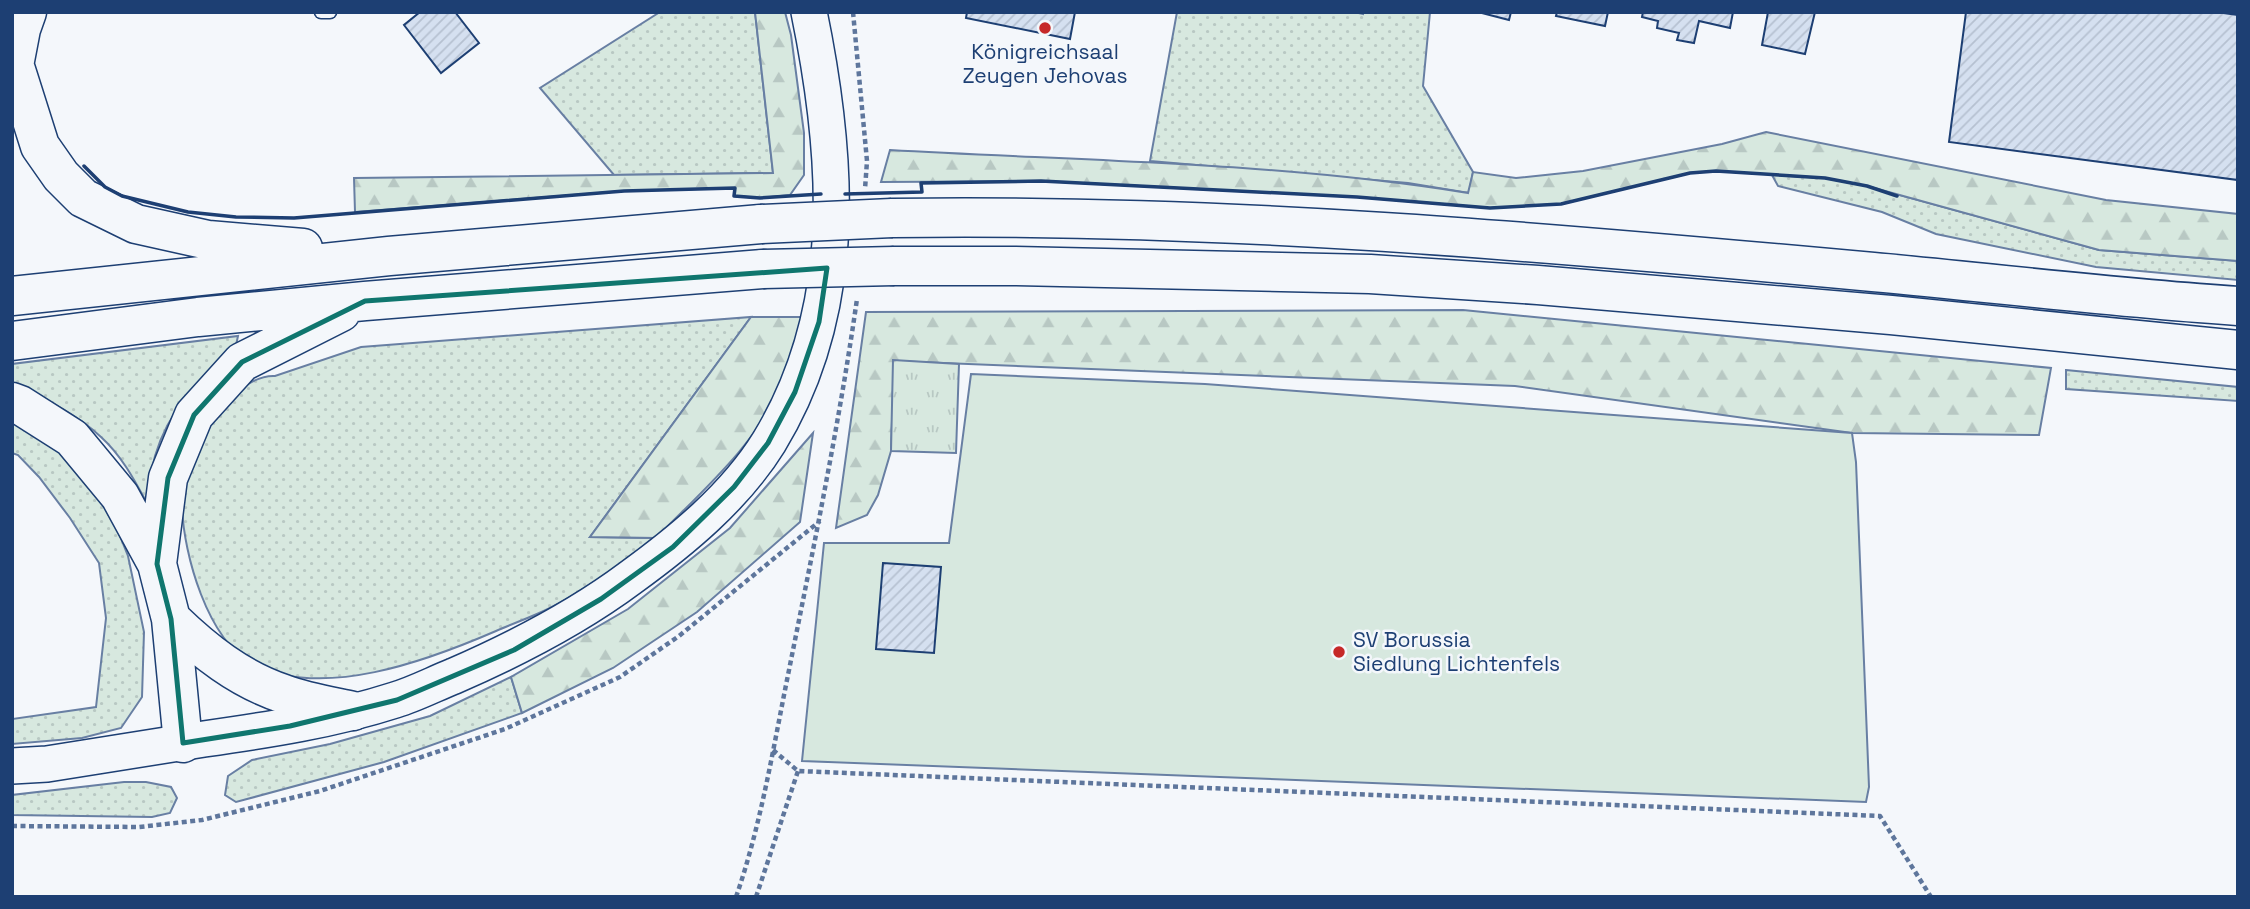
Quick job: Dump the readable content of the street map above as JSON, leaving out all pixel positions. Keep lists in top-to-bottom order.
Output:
{
  "places": ["Königreichsaal Zeugen Jehovas", "SV Borussia Siedlung Lichtenfels"]
}
